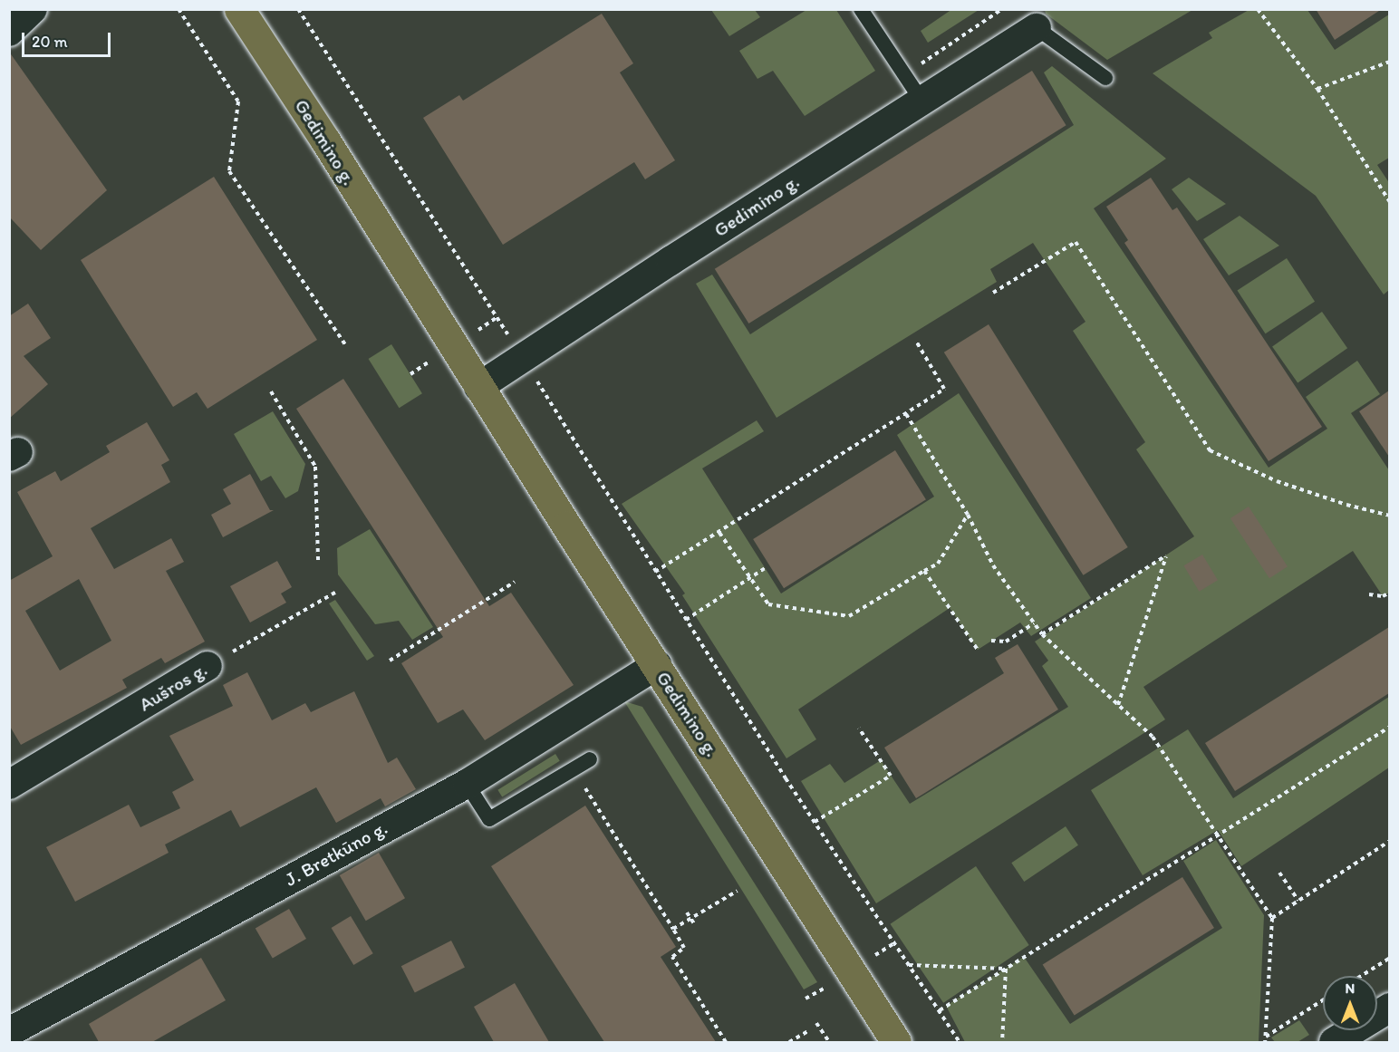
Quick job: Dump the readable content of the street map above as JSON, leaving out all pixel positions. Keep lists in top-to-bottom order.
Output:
{
  "streets": {
    "main road": ["Gedimino g."],
    "street": ["Aušros g.", "J. Bretkūno g."]
  },
  "crossings": [
    ["Gedimino g.", "J. Bretkūno g."]
  ],
  "scale_bar": "20 m",
  "north": "top"
}
